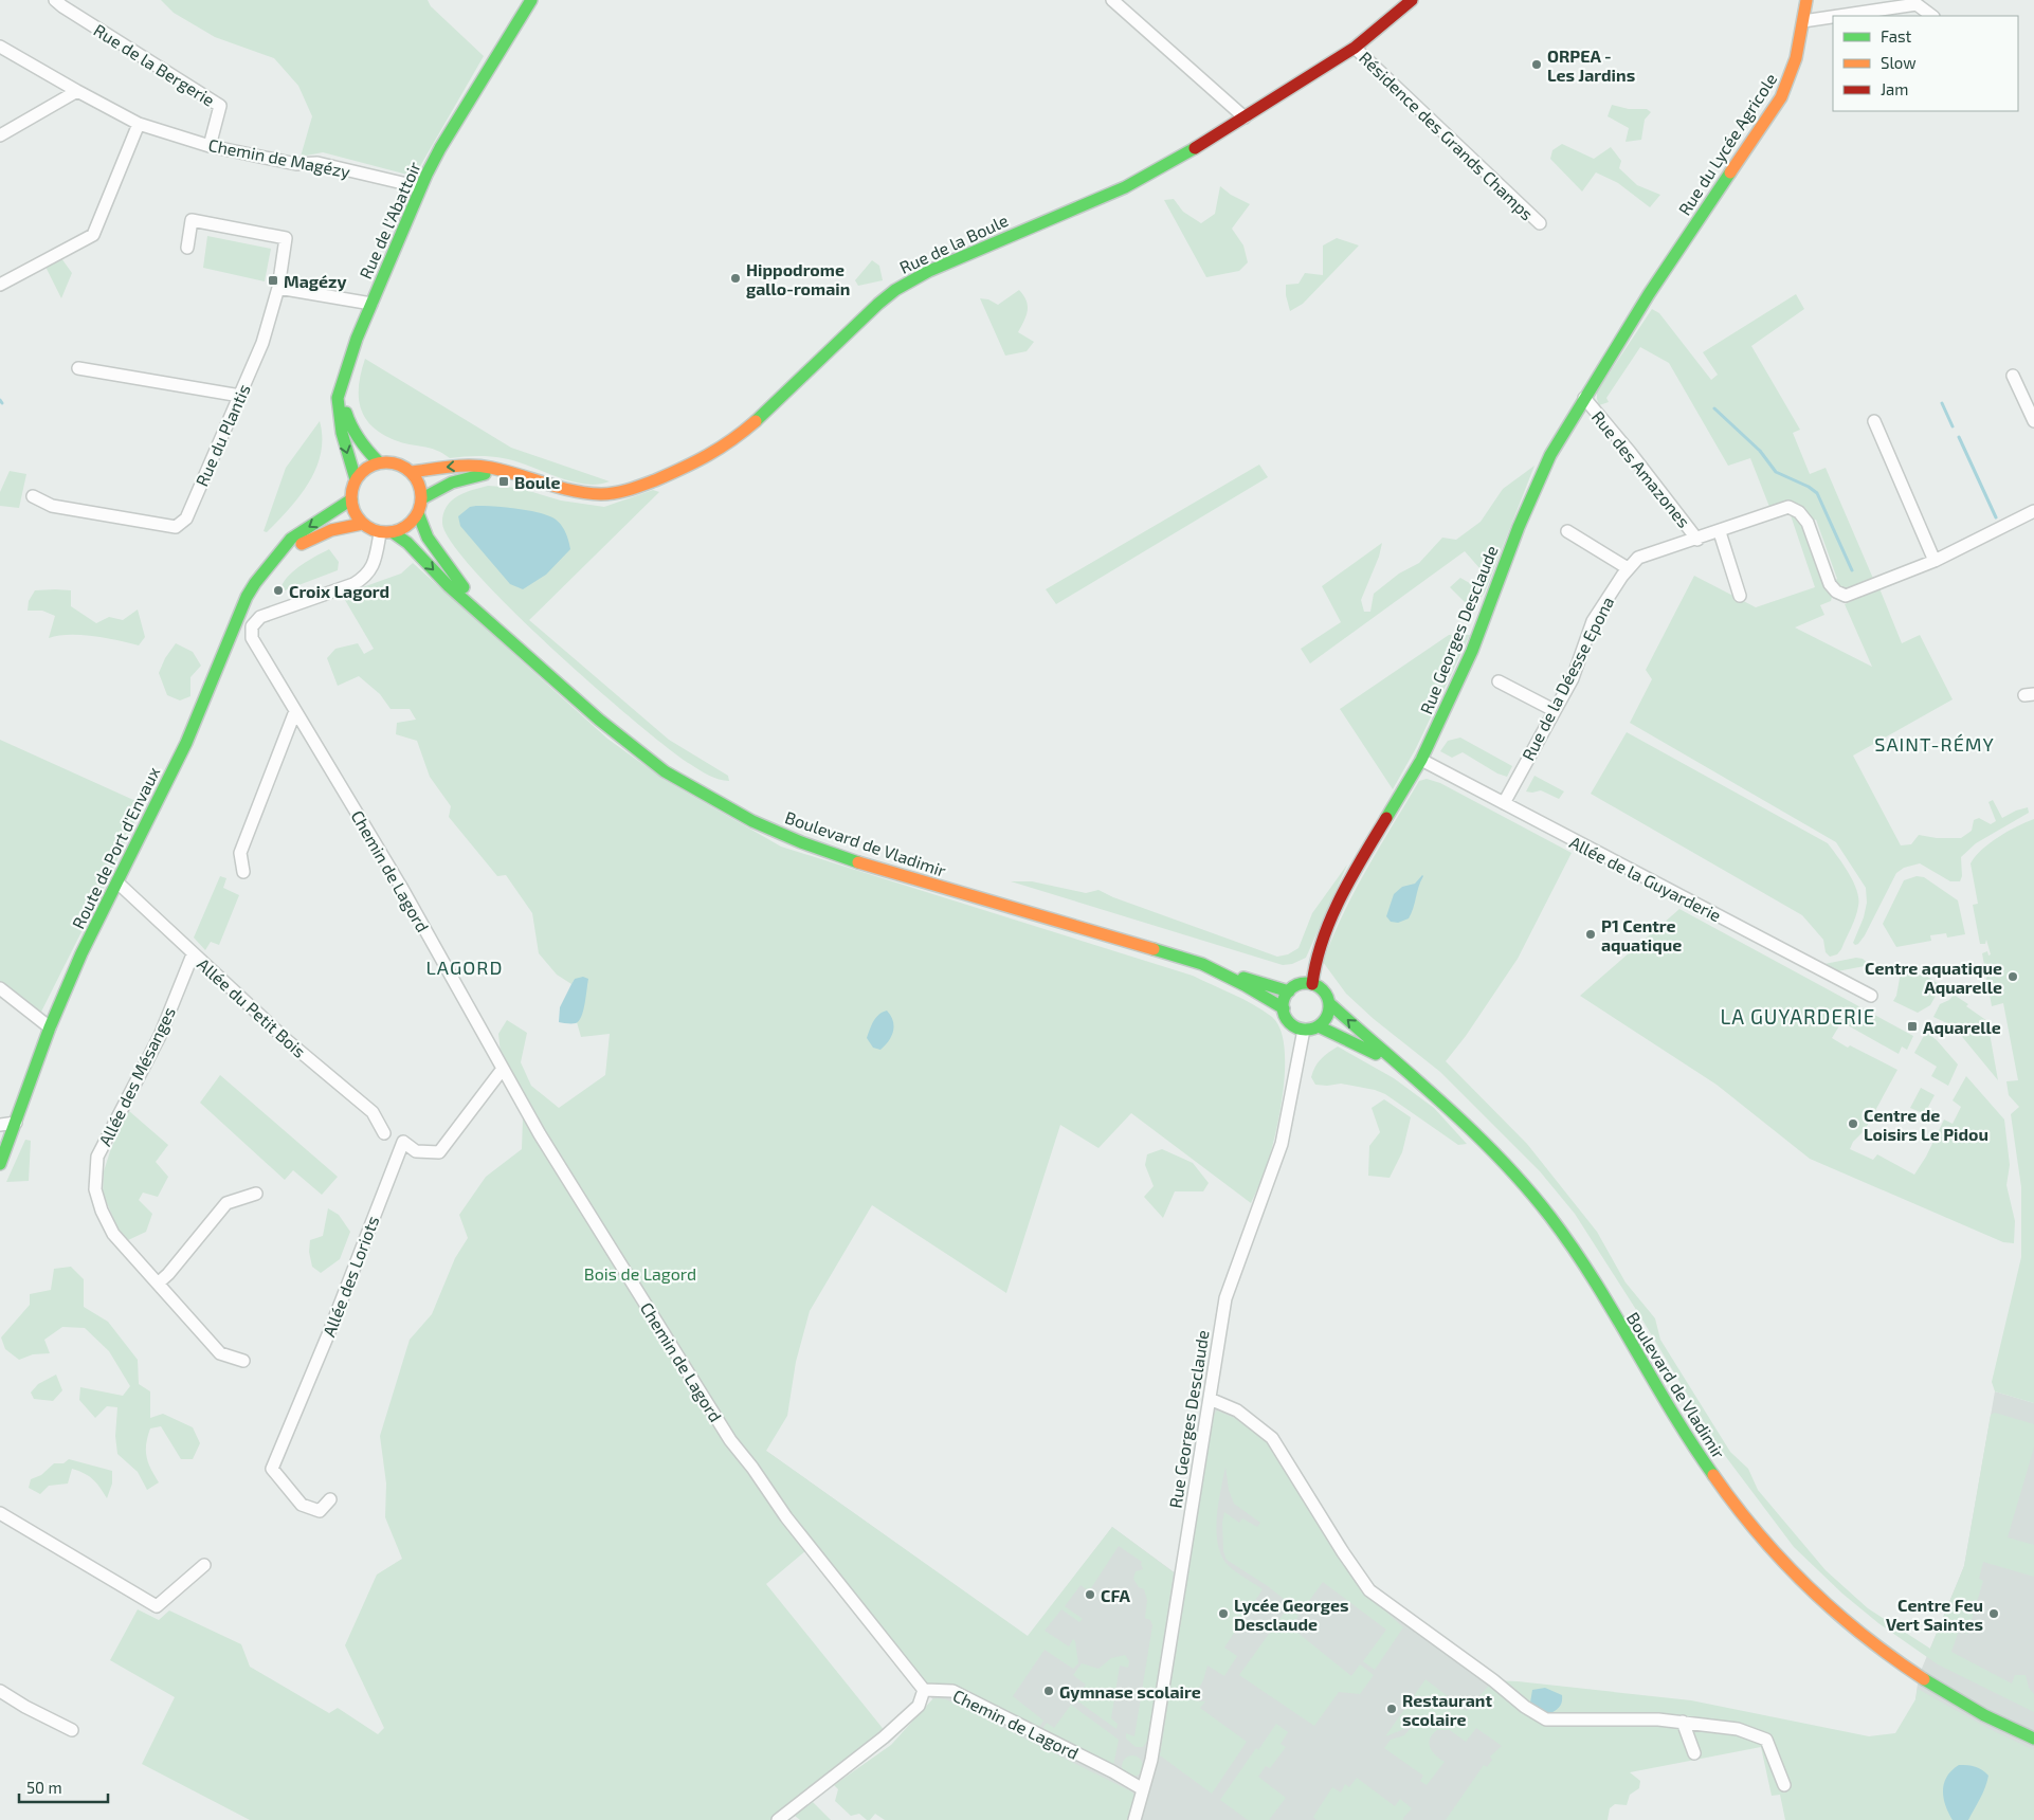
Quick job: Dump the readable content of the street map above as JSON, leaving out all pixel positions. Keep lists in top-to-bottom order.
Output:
{
  "streets": {
    "street": [
      "Rue de la Bergerie",
      "Résidence des Grands Champs",
      "Rue du Lycée Agricole",
      "Chemin de Magézy",
      "Rue de l'Abattoir",
      "Rue de la Boule",
      "Rue du Plantis",
      "Rue des Amazones",
      "Rue Georges Desclaude",
      "Rue de la Déesse Epona",
      "Boulevard de Vladimir",
      "Route de Port d'Envaux",
      "Chemin de Lagord",
      "Allée de la Guyarderie",
      "Allée du Petit Bois",
      "Allée des Mésanges",
      "Allée des Loriots"
    ]
  },
  "crossings": [
    ["Rue de la Bergerie", "Chemin de Magézy"],
    ["Résidence des Grands Champs", "Rue de la Boule"],
    ["Rue du Lycée Agricole", "Rue Georges Desclaude"],
    ["Chemin de Magézy", "Rue de l'Abattoir"],
    ["Rue de l'Abattoir", "Rue de la Boule"],
    ["Rue de l'Abattoir", "Boulevard de Vladimir"],
    ["Rue de l'Abattoir", "Route de Port d'Envaux"],
    ["Rue de l'Abattoir", "Chemin de Lagord"],
    ["Rue de la Boule", "Boulevard de Vladimir"],
    ["Rue de la Boule", "Route de Port d'Envaux"],
    ["Rue de la Boule", "Chemin de Lagord"],
    ["Rue des Amazones", "Rue Georges Desclaude"],
    ["Rue des Amazones", "Rue de la Déesse Epona"],
    ["Rue Georges Desclaude", "Boulevard de Vladimir"],
    ["Rue Georges Desclaude", "Chemin de Lagord"],
    ["Rue Georges Desclaude", "Allée de la Guyarderie"],
    ["Rue de la Déesse Epona", "Allée de la Guyarderie"],
    ["Boulevard de Vladimir", "Route de Port d'Envaux"],
    ["Boulevard de Vladimir", "Chemin de Lagord"],
    ["Route de Port d'Envaux", "Chemin de Lagord"],
    ["Route de Port d'Envaux", "Allée du Petit Bois"],
    ["Chemin de Lagord", "Allée des Loriots"],
    ["Allée du Petit Bois", "Allée des Mésanges"]
  ],
  "districts": ["SAINT-RÉMY", "LAGORD", "LA GUYARDERIE"],
  "parks": ["Bois de Lagord"],
  "places": {
    "other": [
      "ORPEA - Les Jardins",
      "Hippodrome gallo-romain",
      "Croix Lagord",
      "P1 Centre aquatique",
      "Centre aquatique Aquarelle",
      "Centre de Loisirs Le Pidou",
      "CFA",
      "Lycée Georges Desclaude",
      "Centre Feu Vert Saintes",
      "Gymnase scolaire",
      "Restaurant scolaire"
    ],
    "transit": ["Magézy", "Boule", "Aquarelle"]
  },
  "legend": ["Fast", "Slow", "Jam"],
  "scale_bar": "50 m"
}
